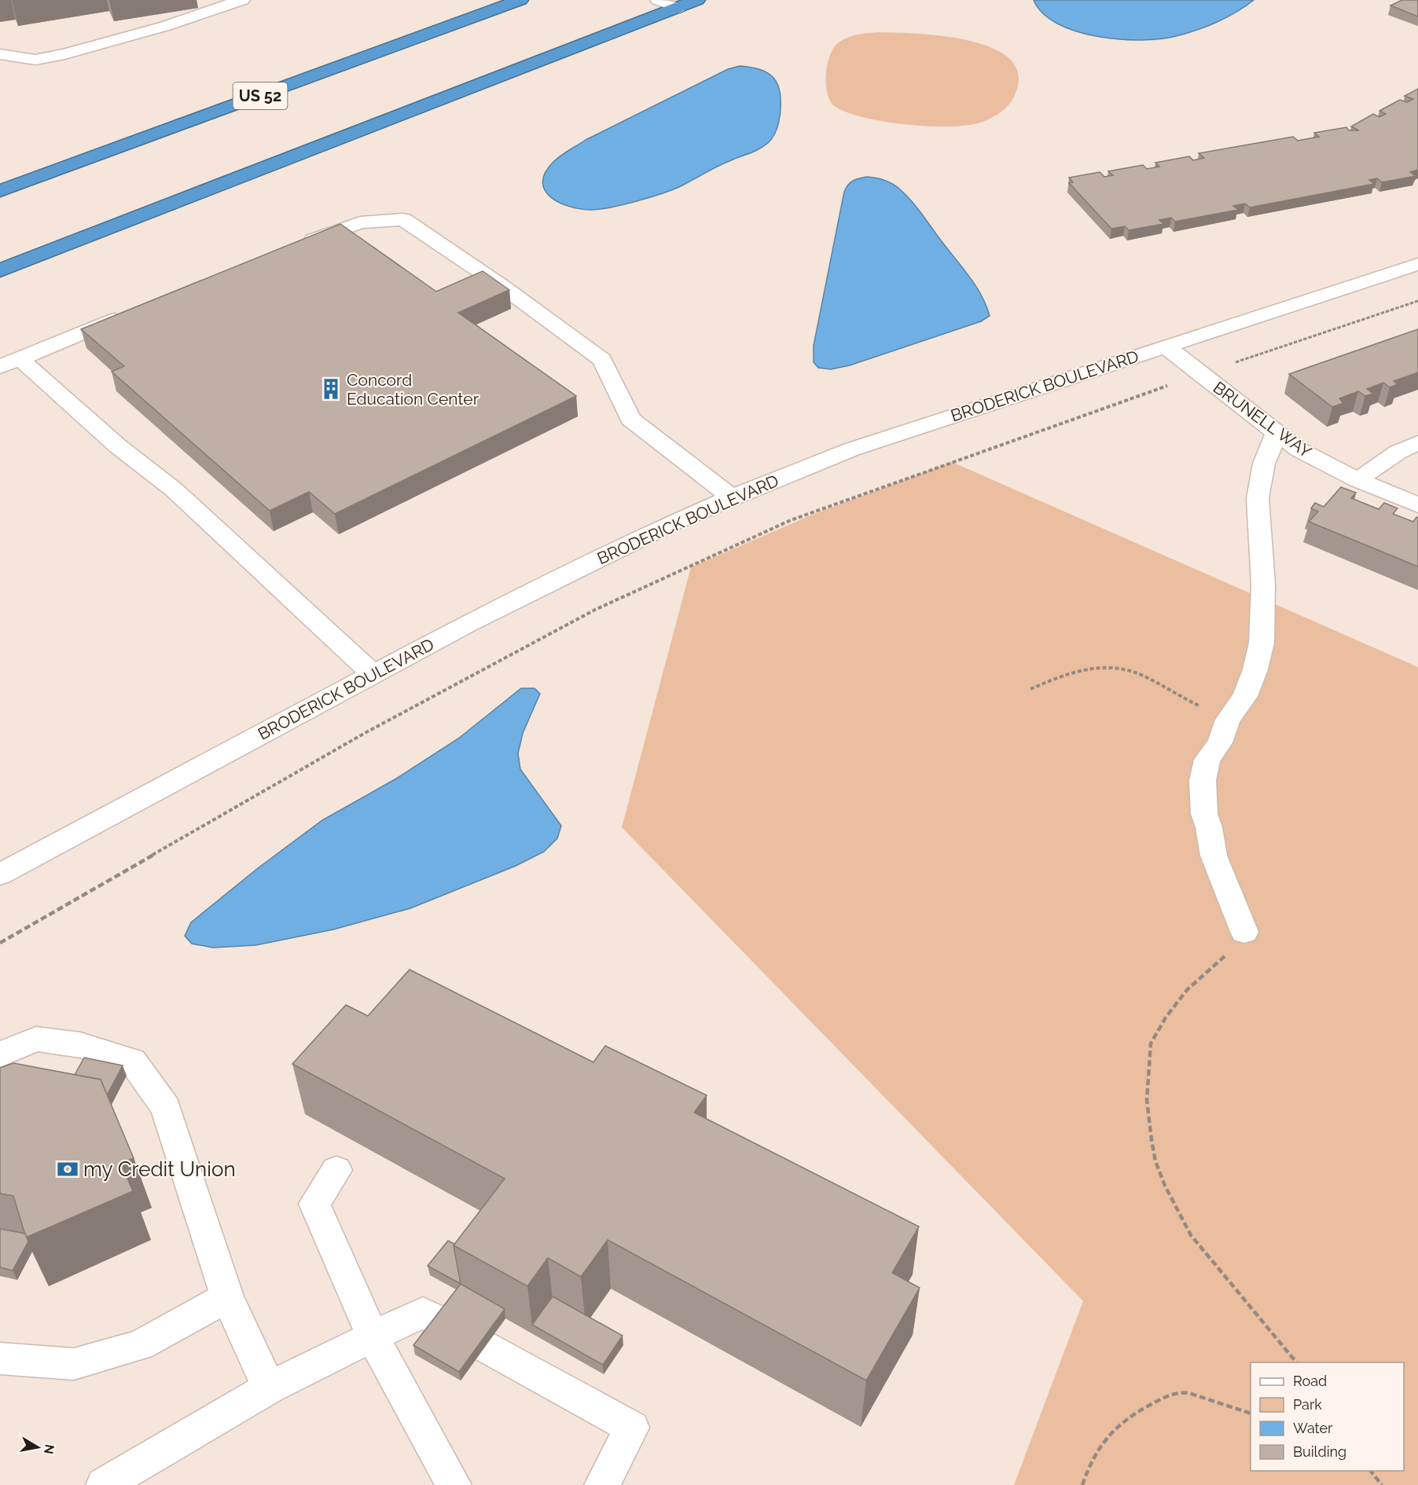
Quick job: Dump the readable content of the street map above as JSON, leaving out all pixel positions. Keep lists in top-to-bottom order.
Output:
{
  "streets": {
    "highway": ["US 52"],
    "street": ["BRODERICK BOULEVARD", "BRUNELL WAY"]
  },
  "crossings": [
    ["BRODERICK BOULEVARD", "BRUNELL WAY"]
  ],
  "places": {
    "building": ["Concord Education Center"],
    "bank": ["my Credit Union"]
  },
  "legend": [
    "Road",
    "Park",
    "Water",
    "Building"
  ],
  "north": "right"
}
